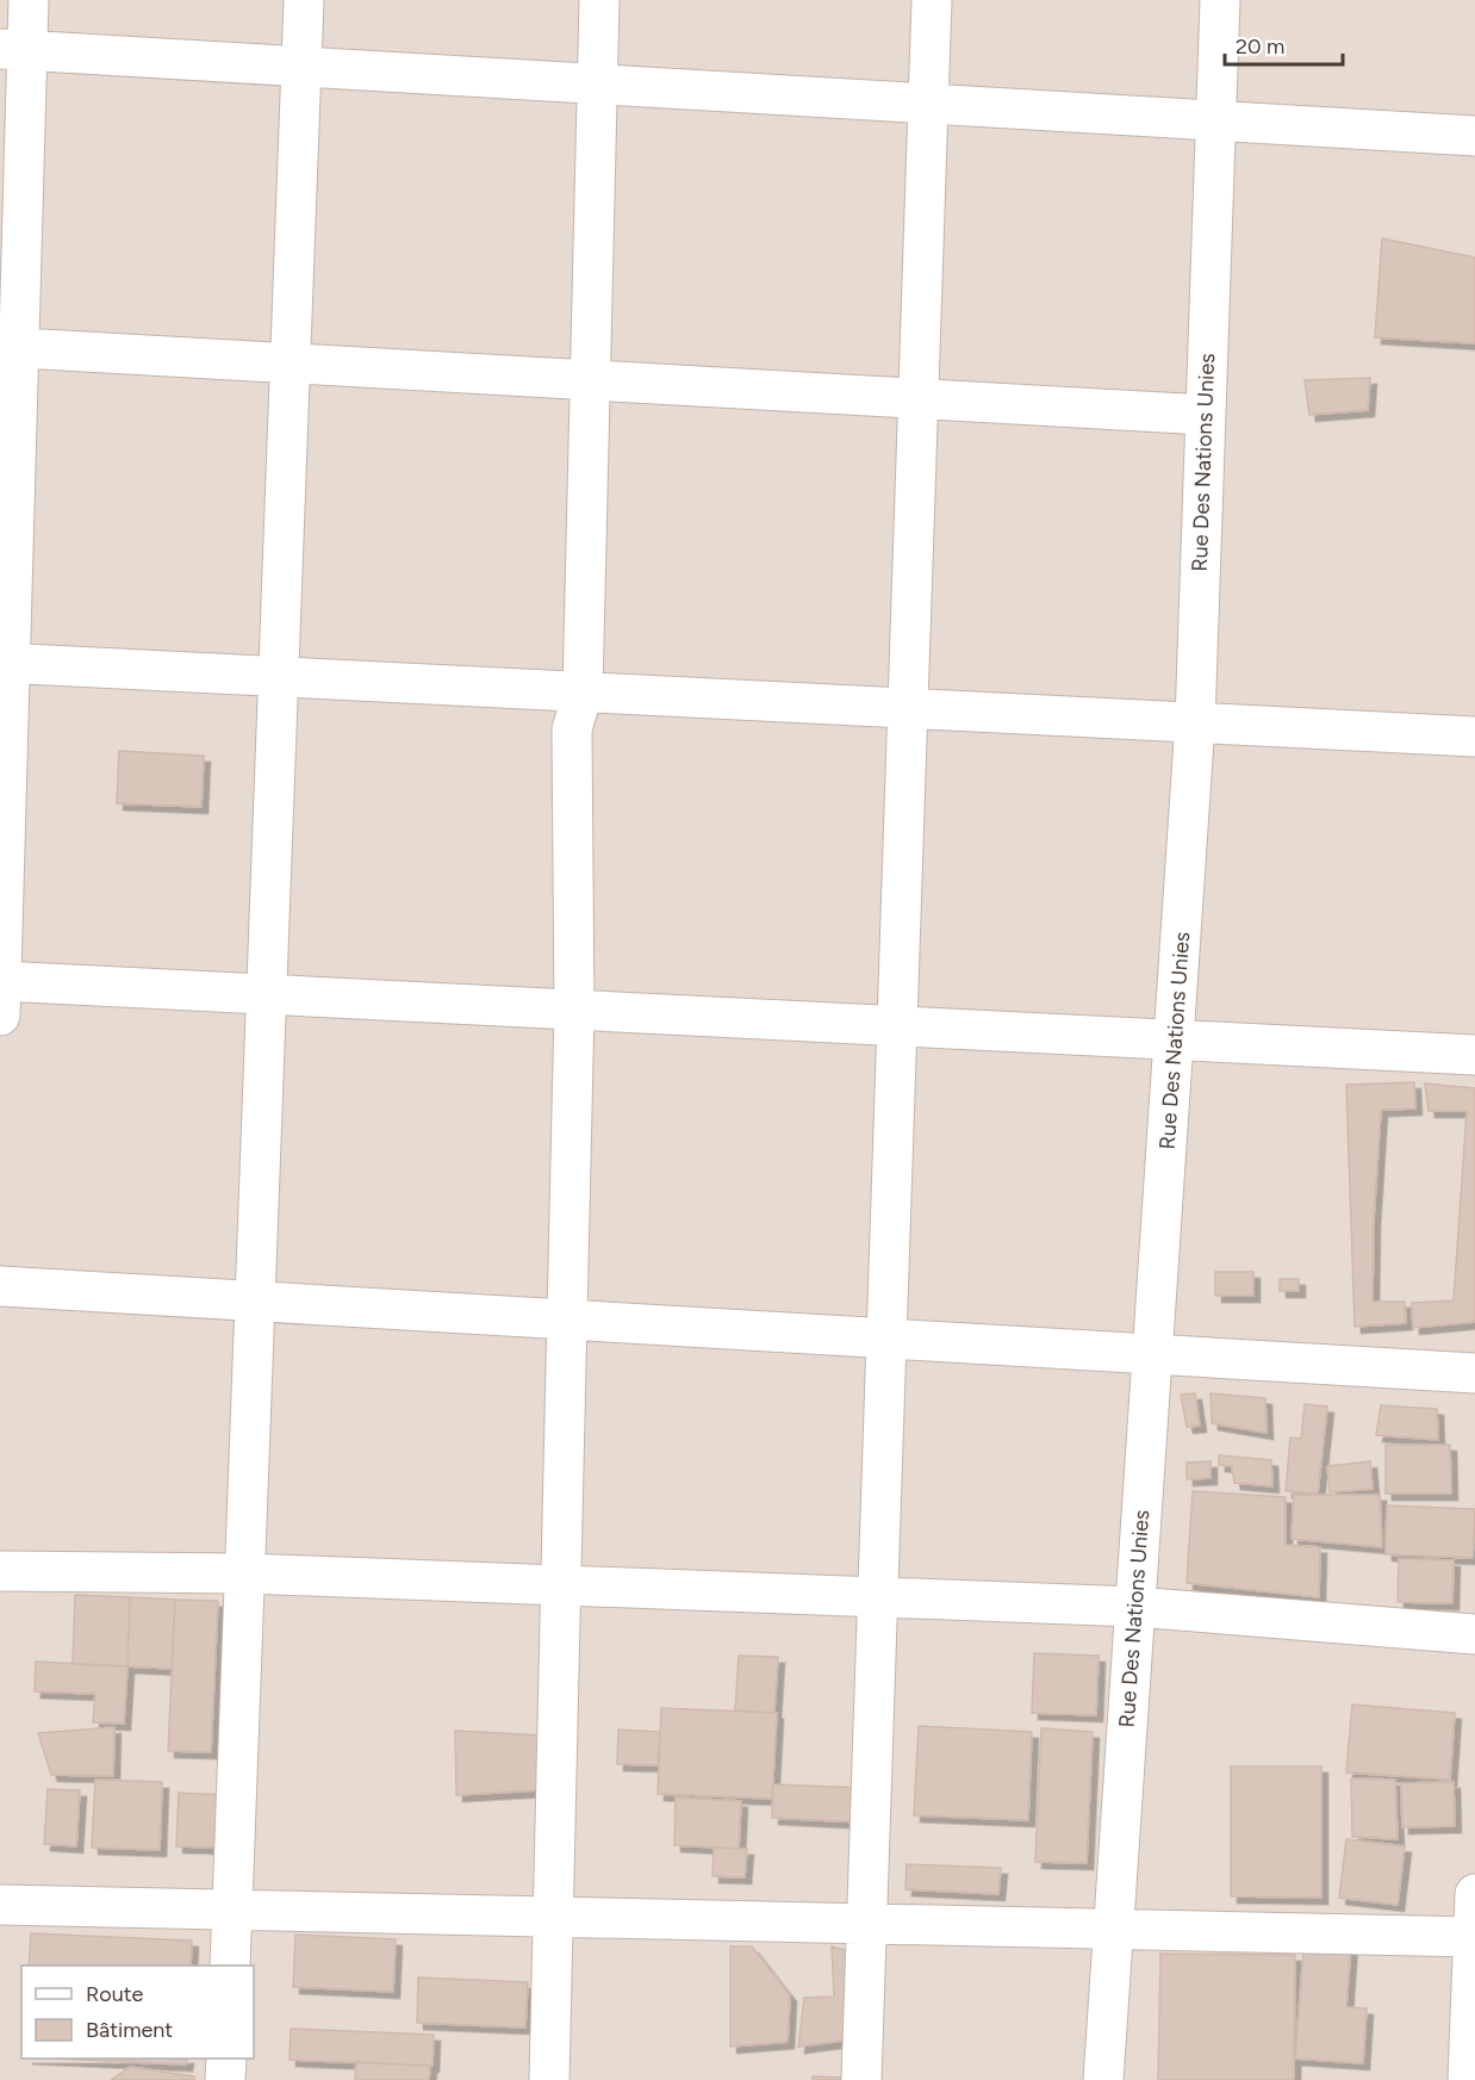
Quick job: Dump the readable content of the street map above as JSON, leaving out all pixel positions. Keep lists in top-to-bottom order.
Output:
{
  "streets": {
    "street": ["Rue Des Nations Unies"]
  },
  "legend": ["Route", "Bâtiment"],
  "scale_bar": "20 m"
}
